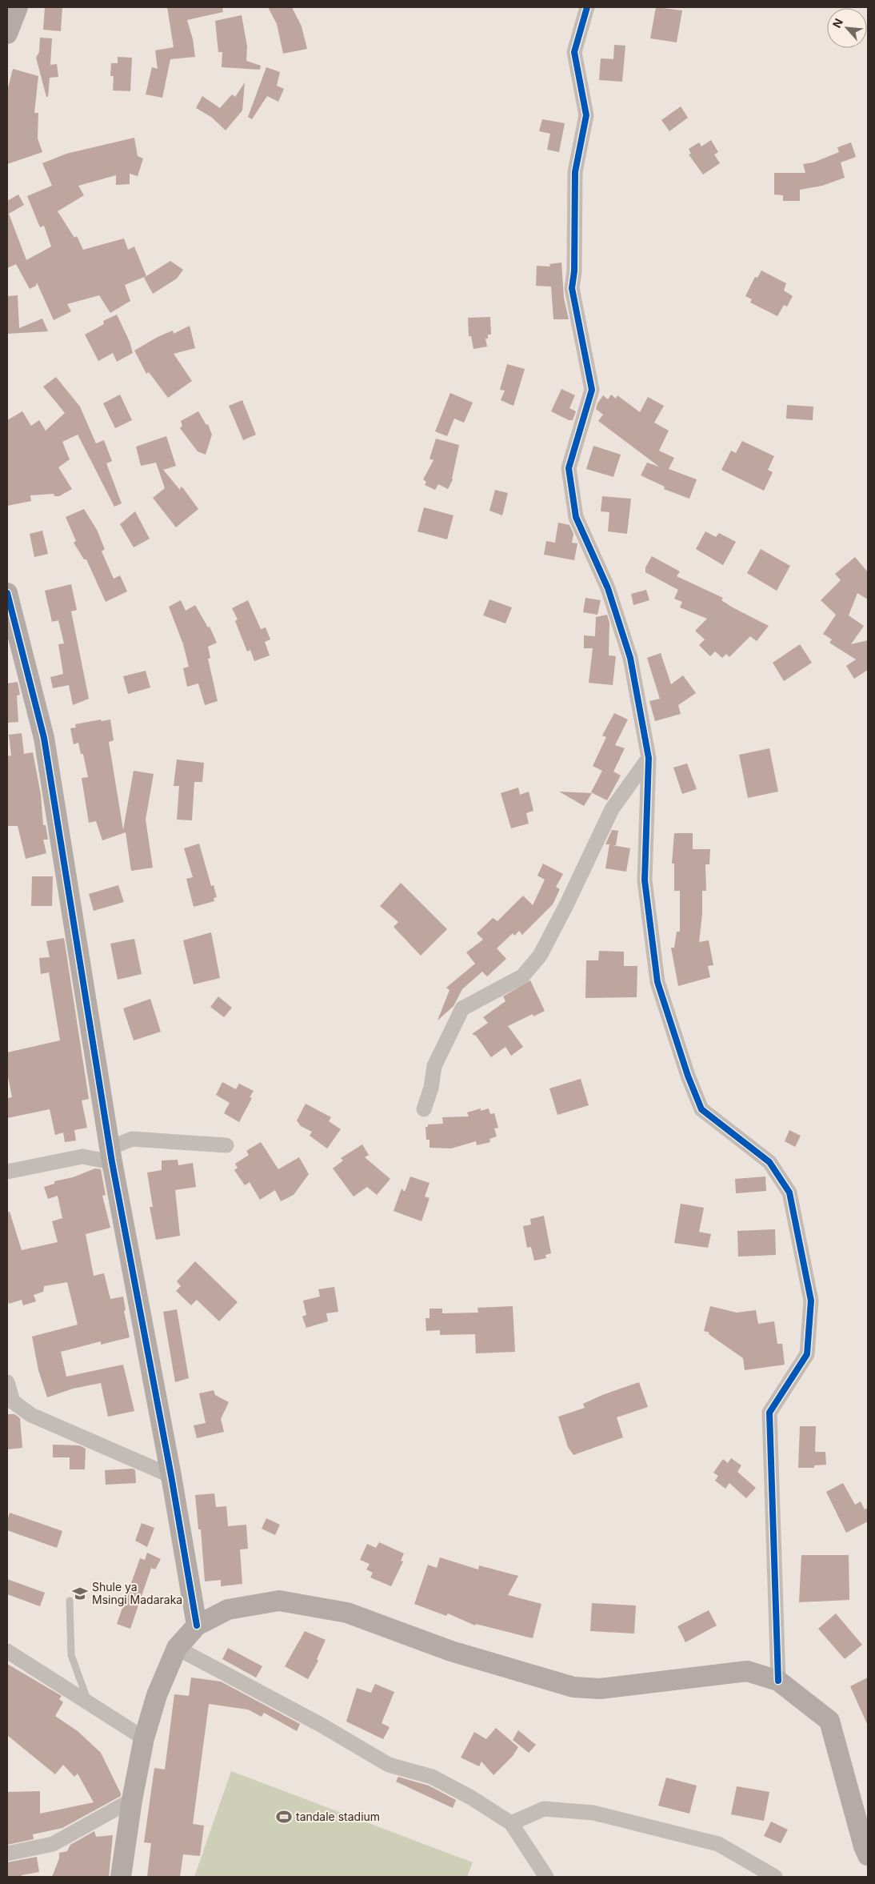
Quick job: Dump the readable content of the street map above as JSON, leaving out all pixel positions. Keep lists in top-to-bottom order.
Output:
{
  "places": {
    "school or university": ["Shule ya Msingi Madaraka"],
    "sports": ["tandale stadium"]
  },
  "north": "top left"
}
